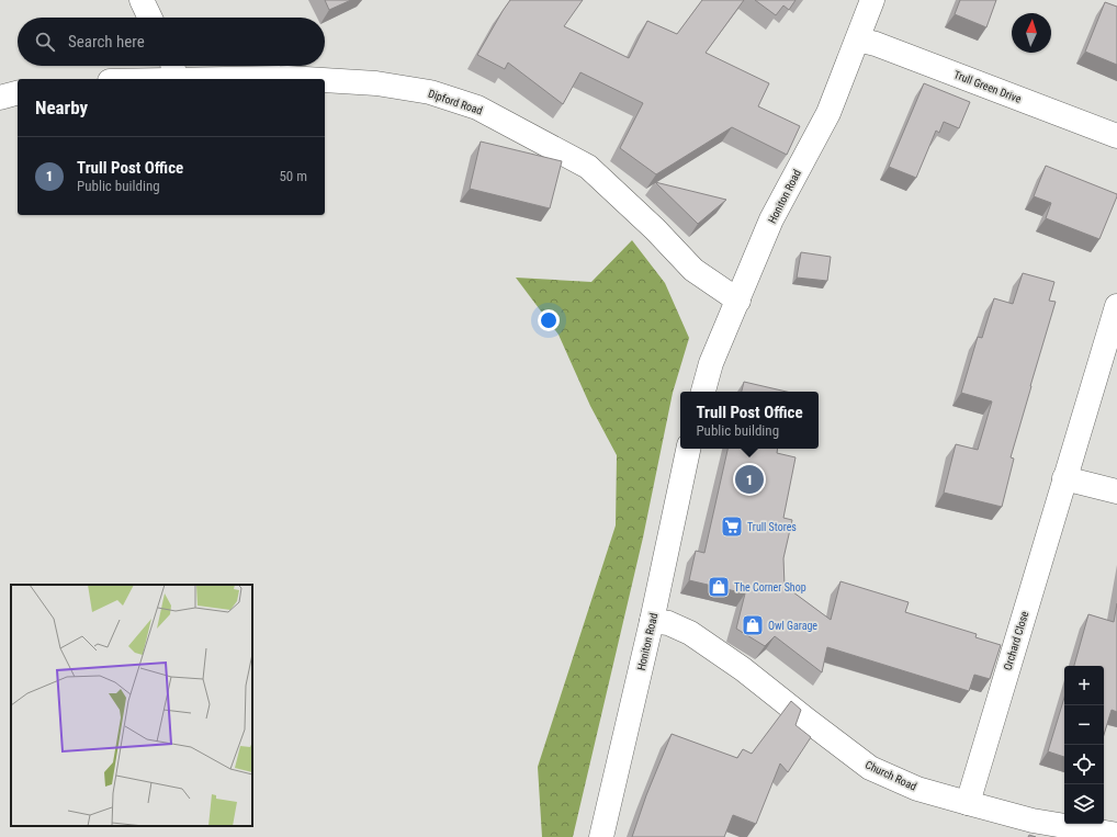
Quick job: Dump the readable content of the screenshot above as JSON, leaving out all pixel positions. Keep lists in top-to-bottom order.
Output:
{
  "streets": {
    "street": [
      "Trull Green Drive",
      "Dipford Road",
      "Honiton Road",
      "Orchard Close",
      "Church Road"
    ]
  },
  "crossings": [
    ["Trull Green Drive", "Honiton Road"],
    ["Dipford Road", "Honiton Road"],
    ["Honiton Road", "Church Road"],
    ["Orchard Close", "Church Road"]
  ],
  "places": {
    "supermarket": ["Trull Stores"],
    "shop": ["The Corner Shop", "Owl Garage"]
  },
  "north": "top",
  "page": {
    "search": "Search here",
    "heading": "Nearby",
    "list": [
      {
        "mark": "1",
        "name": "Trull Post Office",
        "note": "Public building",
        "value": "50 m"
      }
    ],
    "popup": ["Trull Post Office", "Public building"],
    "pins": "1",
    "map_buttons": ["+", "−"]
  }
}
